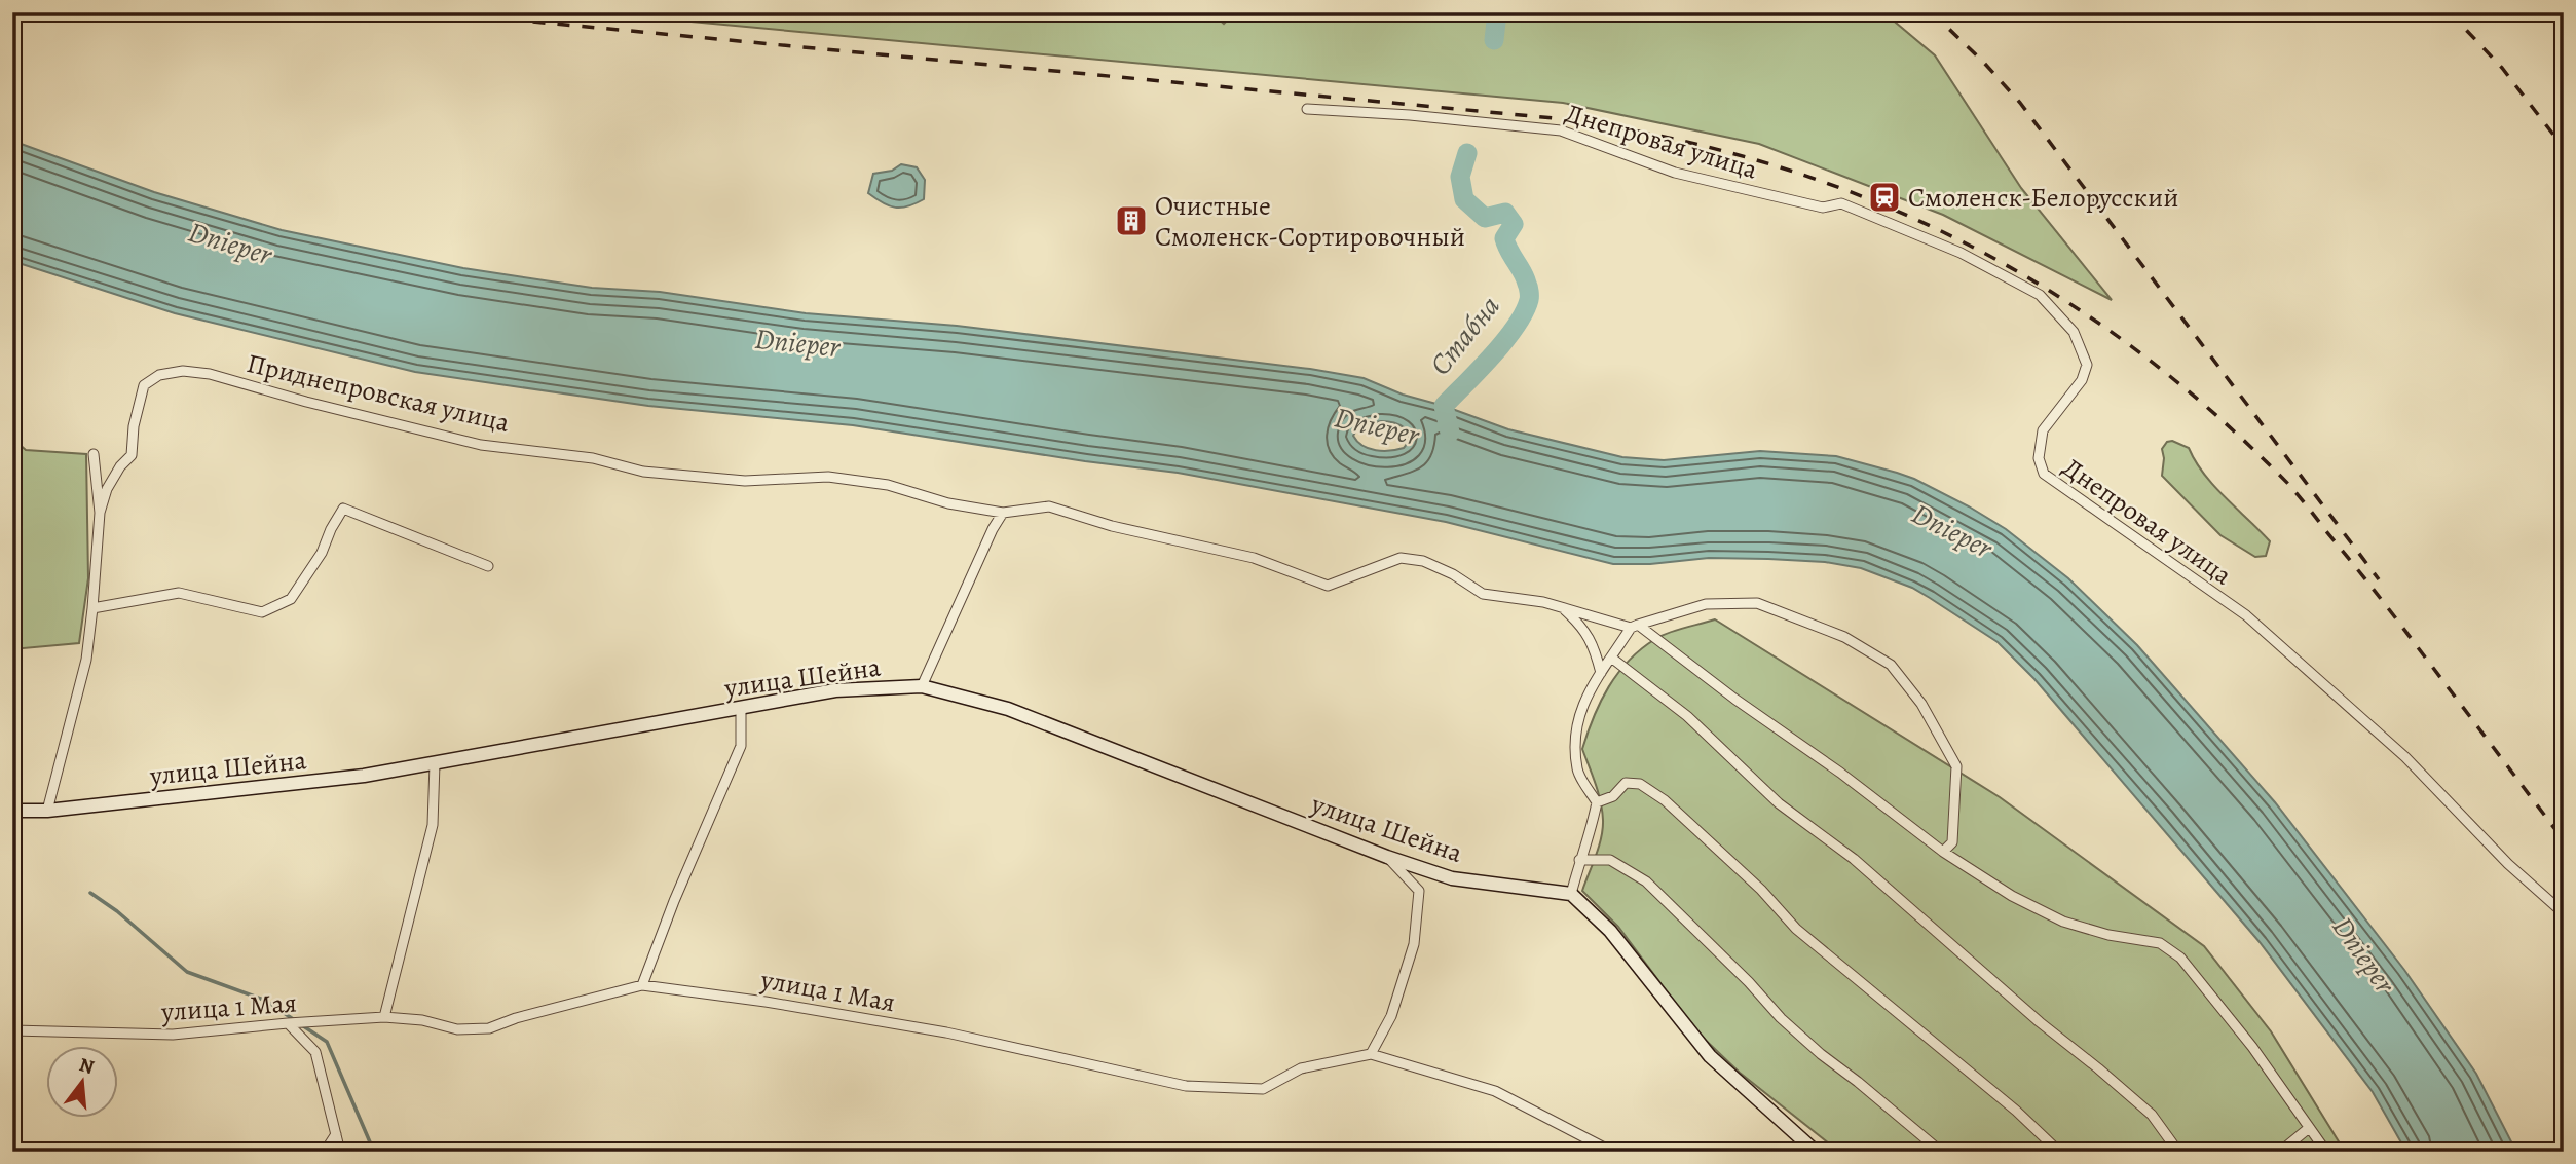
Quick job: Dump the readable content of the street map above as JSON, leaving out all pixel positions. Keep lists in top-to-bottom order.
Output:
{
  "streets": {
    "street": [
      "Днепровая улица",
      "Приднепровская улица",
      "улица Шейна",
      "улица 1 Мая"
    ]
  },
  "water": ["Dnieper", "Стабна"],
  "places": {
    "station": ["Смоленск-Белорусский"],
    "building": ["Очистные Смоленск-Сортировочный"]
  },
  "north": "top"
}
